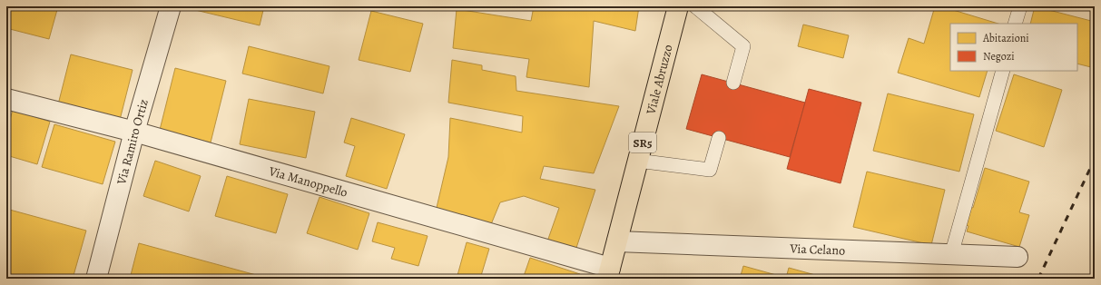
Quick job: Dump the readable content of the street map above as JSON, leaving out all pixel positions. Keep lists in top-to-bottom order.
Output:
{
  "streets": {
    "main road": ["Viale Abruzzo", "SR5"],
    "street": ["Via Ramiro Ortiz", "Via Manoppello", "Via Celano"]
  },
  "crossings": [
    ["Viale Abruzzo", "Via Manoppello"],
    ["Viale Abruzzo", "Via Celano"],
    ["Via Ramiro Ortiz", "Via Manoppello"]
  ],
  "legend": ["Abitazioni", "Negozi"]
}
